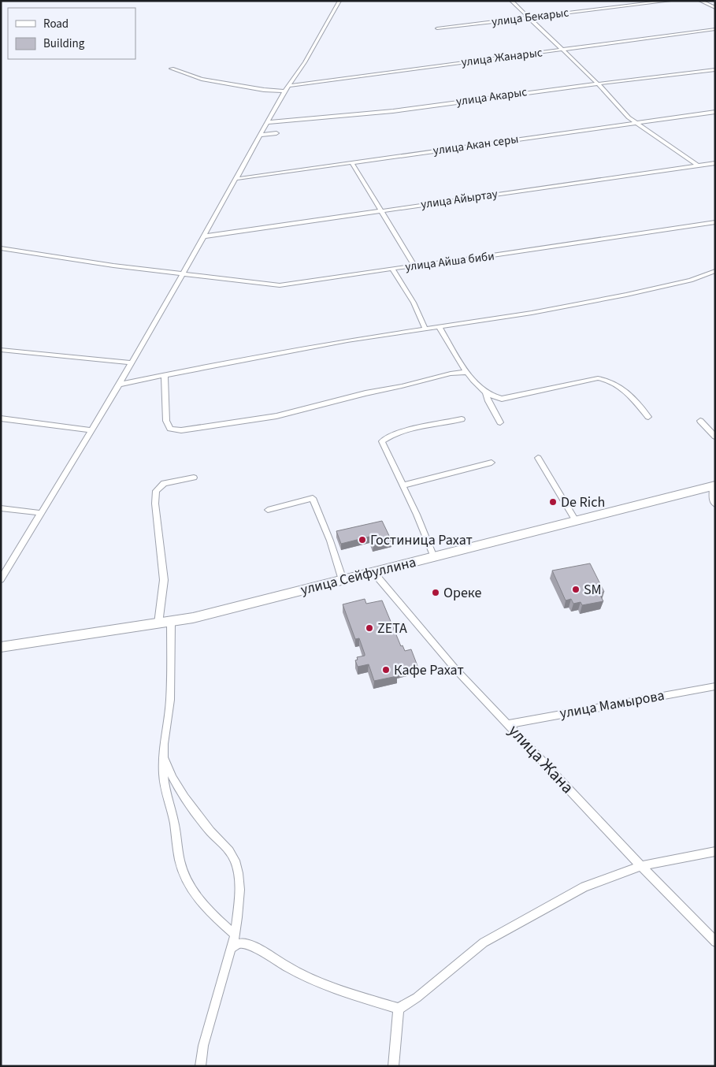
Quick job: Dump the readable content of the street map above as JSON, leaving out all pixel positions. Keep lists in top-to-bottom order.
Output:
{
  "streets": {
    "main road": ["улица Сейфуллина"],
    "street": [
      "улица Бекарыс",
      "улица Жанарыс",
      "улица Акарыс",
      "улица Акан серы",
      "улица Айыртау",
      "улица Айша биби",
      "улица Мамырова",
      "улица Жана"
    ]
  },
  "crossings": [
    ["улица Сейфуллина", "улица Жана"],
    ["улица Мамырова", "улица Жана"]
  ],
  "places": [
    "De Rich",
    "Гостиница Рахат",
    "SM",
    "Ореке",
    "ZETA",
    "Кафе Рахат"
  ],
  "legend": ["Road", "Building"]
}
